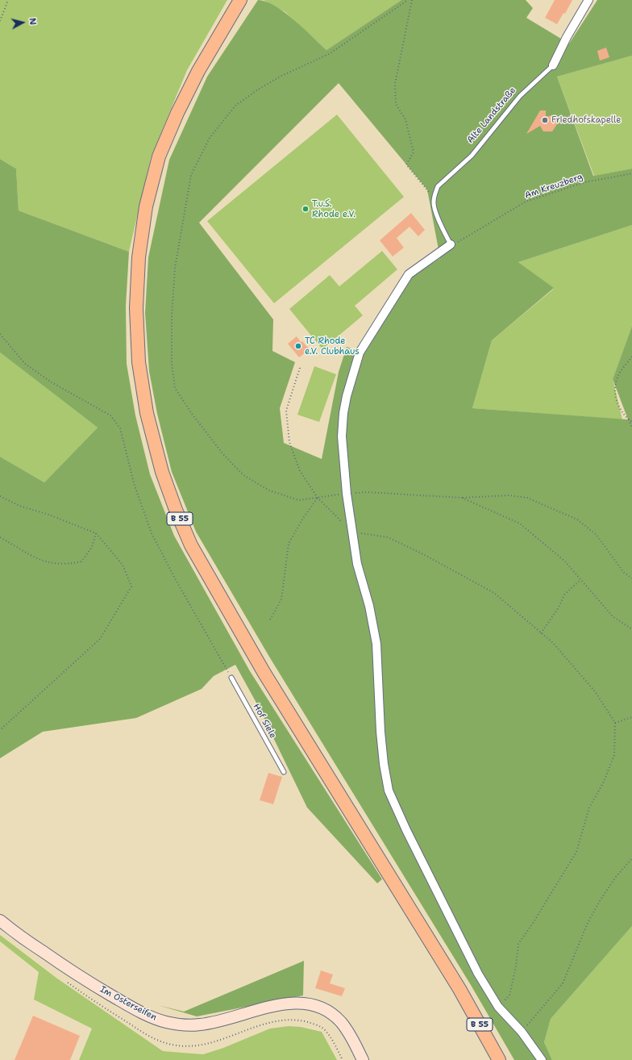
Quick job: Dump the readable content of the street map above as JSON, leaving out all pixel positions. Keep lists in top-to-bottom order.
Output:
{
  "streets": {
    "main road": ["B 55"],
    "street": ["Alte Landstraße", "Im Osterseifen"],
    "lane": ["Hof Siele"],
    "path": ["Am Kreuzberg"]
  },
  "places": ["Friedhofskapelle", "T.u.S. Rhode e.V.", "TC Rhode e.V. Clubhaus"],
  "north": "right"
}
